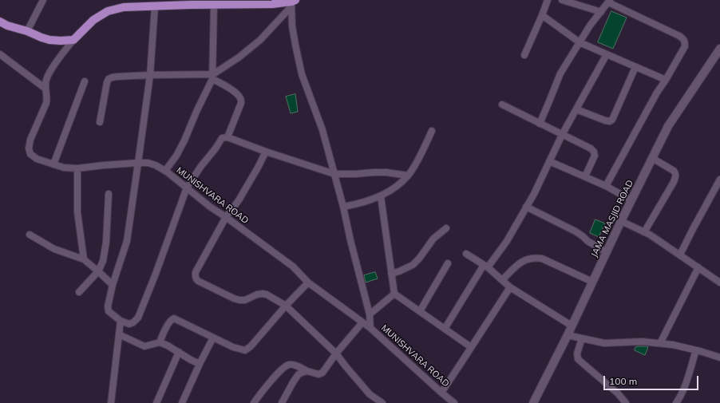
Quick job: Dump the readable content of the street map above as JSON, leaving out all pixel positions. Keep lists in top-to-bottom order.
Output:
{
  "streets": {
    "street": ["MUNISHVARA ROAD", "JAMA MASJID ROAD"]
  },
  "scale_bar": "100 m"
}
